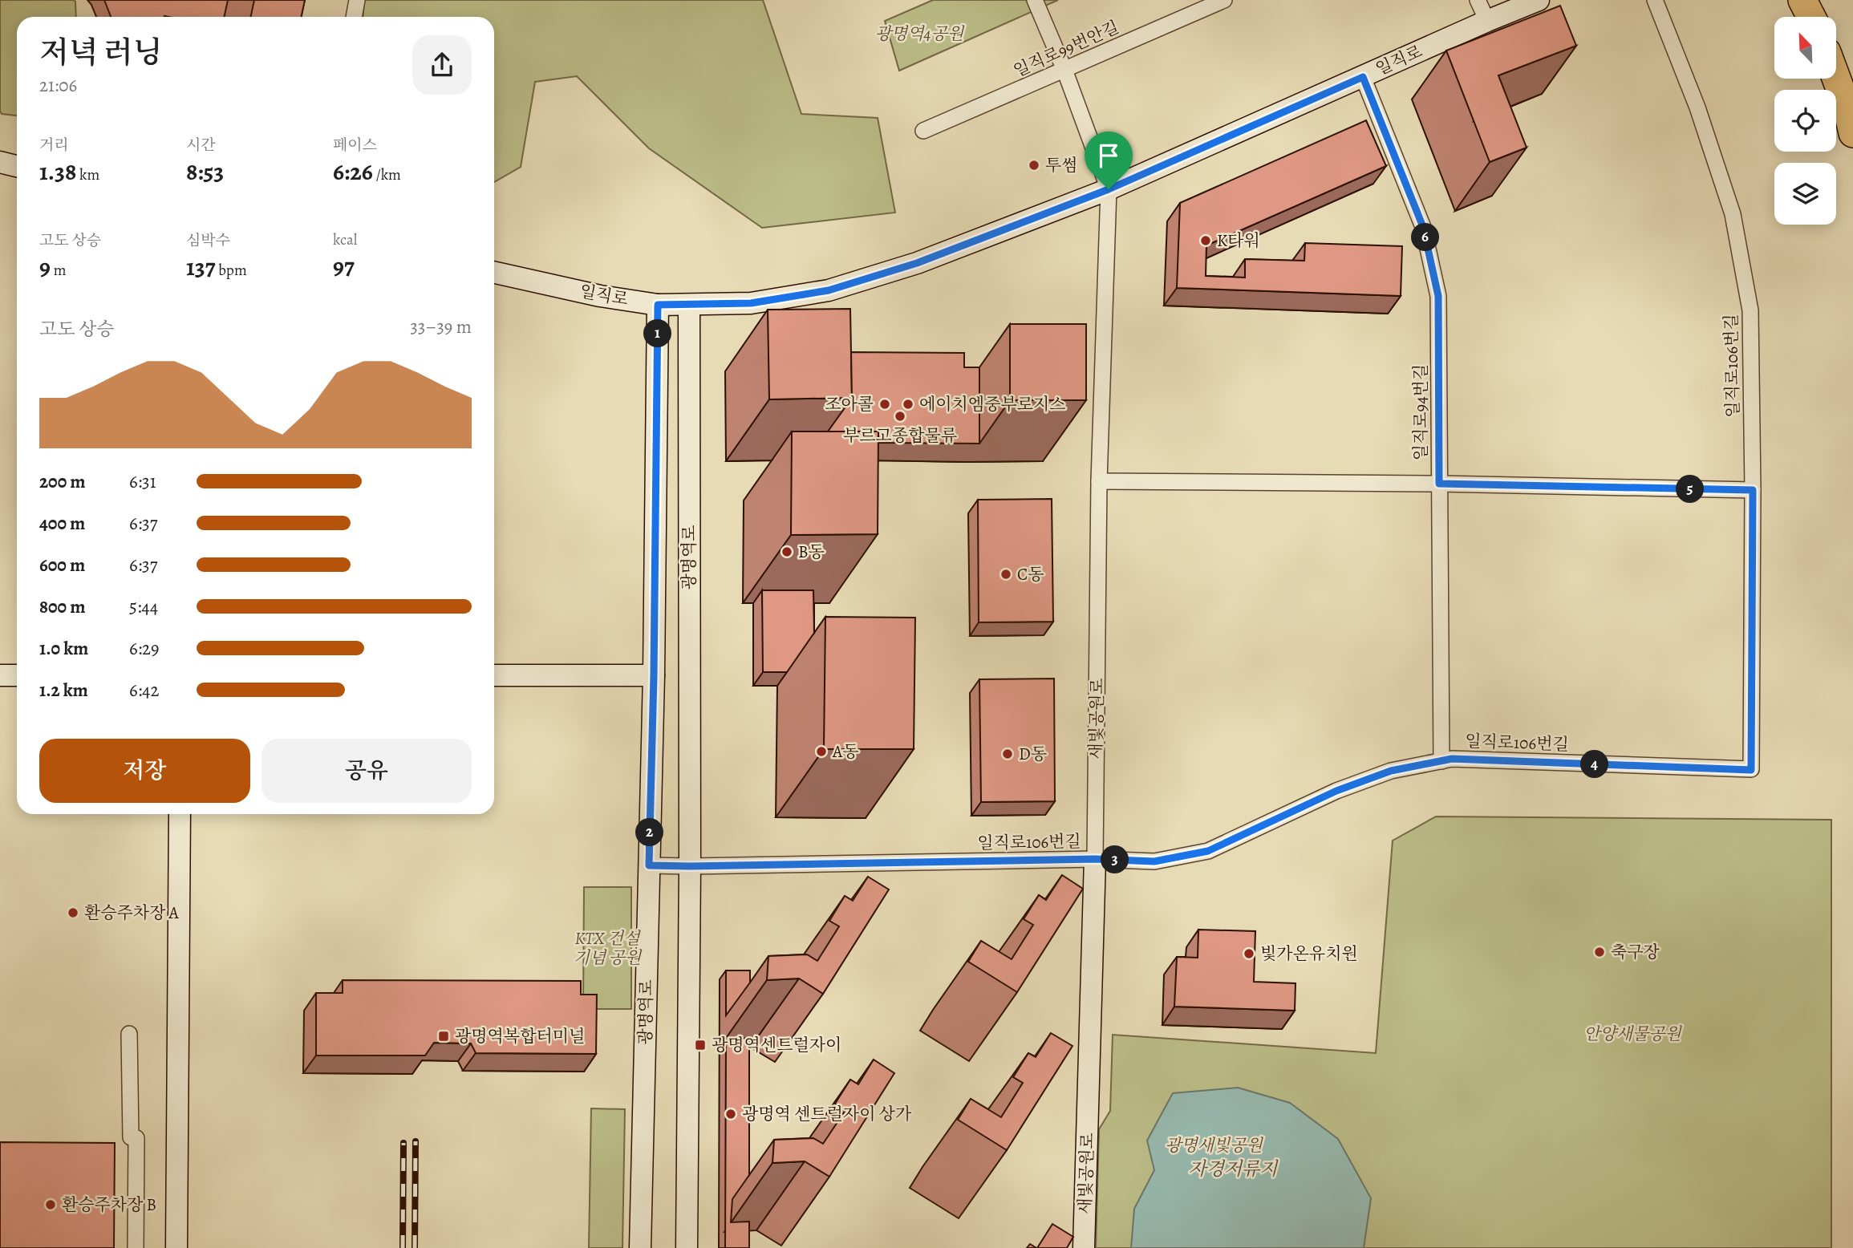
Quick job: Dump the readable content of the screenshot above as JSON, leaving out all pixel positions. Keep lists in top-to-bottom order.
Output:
{
  "streets": {
    "street": [
      "일직로99번안길",
      "일직로",
      "일직로106번길",
      "일직로94번길",
      "광명역로",
      "새빛공원로"
    ]
  },
  "crossings": [
    ["일직로", "일직로94번길"],
    ["일직로", "광명역로"],
    ["일직로", "새빛공원로"],
    ["일직로106번길", "일직로94번길"],
    ["일직로106번길", "광명역로"],
    ["일직로106번길", "새빛공원로"]
  ],
  "water": ["자경저류지"],
  "parks": [
    "광명역4공원",
    "KTX 건설 기념 공원",
    "안양새물공원",
    "광명새빛공원"
  ],
  "places": {
    "other": [
      "투썸",
      "K타워",
      "조아콜",
      "에이치엠중부로지스",
      "부르고종합물류",
      "B동",
      "C동",
      "A동",
      "D동",
      "환승주차장 A",
      "축구장",
      "빛가온유치원",
      "광명역 센트럴자이 상가",
      "환승주차장 B"
    ],
    "transit": ["광명역복합터미널", "광명역센트럴자이"]
  },
  "north": "top left",
  "page": {
    "heading": ["저녁 러닝", "21:06"],
    "stats": [
      ["거리", "1.38 km"],
      ["시간", "8:53"],
      ["페이스", "6:26 /km"],
      ["고도 상승", "9 m"],
      ["심박수", "137 bpm"],
      ["kcal", "97"]
    ],
    "pins": [
      "6",
      "1",
      "5",
      "4",
      "2",
      "3"
    ],
    "chart": ["고도 상승", "33–39 m"],
    "list": [
      {
        "name": "200 m",
        "note": "6:31"
      },
      {
        "name": "400 m",
        "note": "6:37"
      },
      {
        "name": "600 m",
        "note": "6:37"
      },
      {
        "name": "800 m",
        "note": "5:44"
      },
      {
        "name": "1.0 km",
        "note": "6:29"
      },
      {
        "name": "1.2 km",
        "note": "6:42"
      }
    ],
    "buttons": ["저장", "공유"]
  }
}
